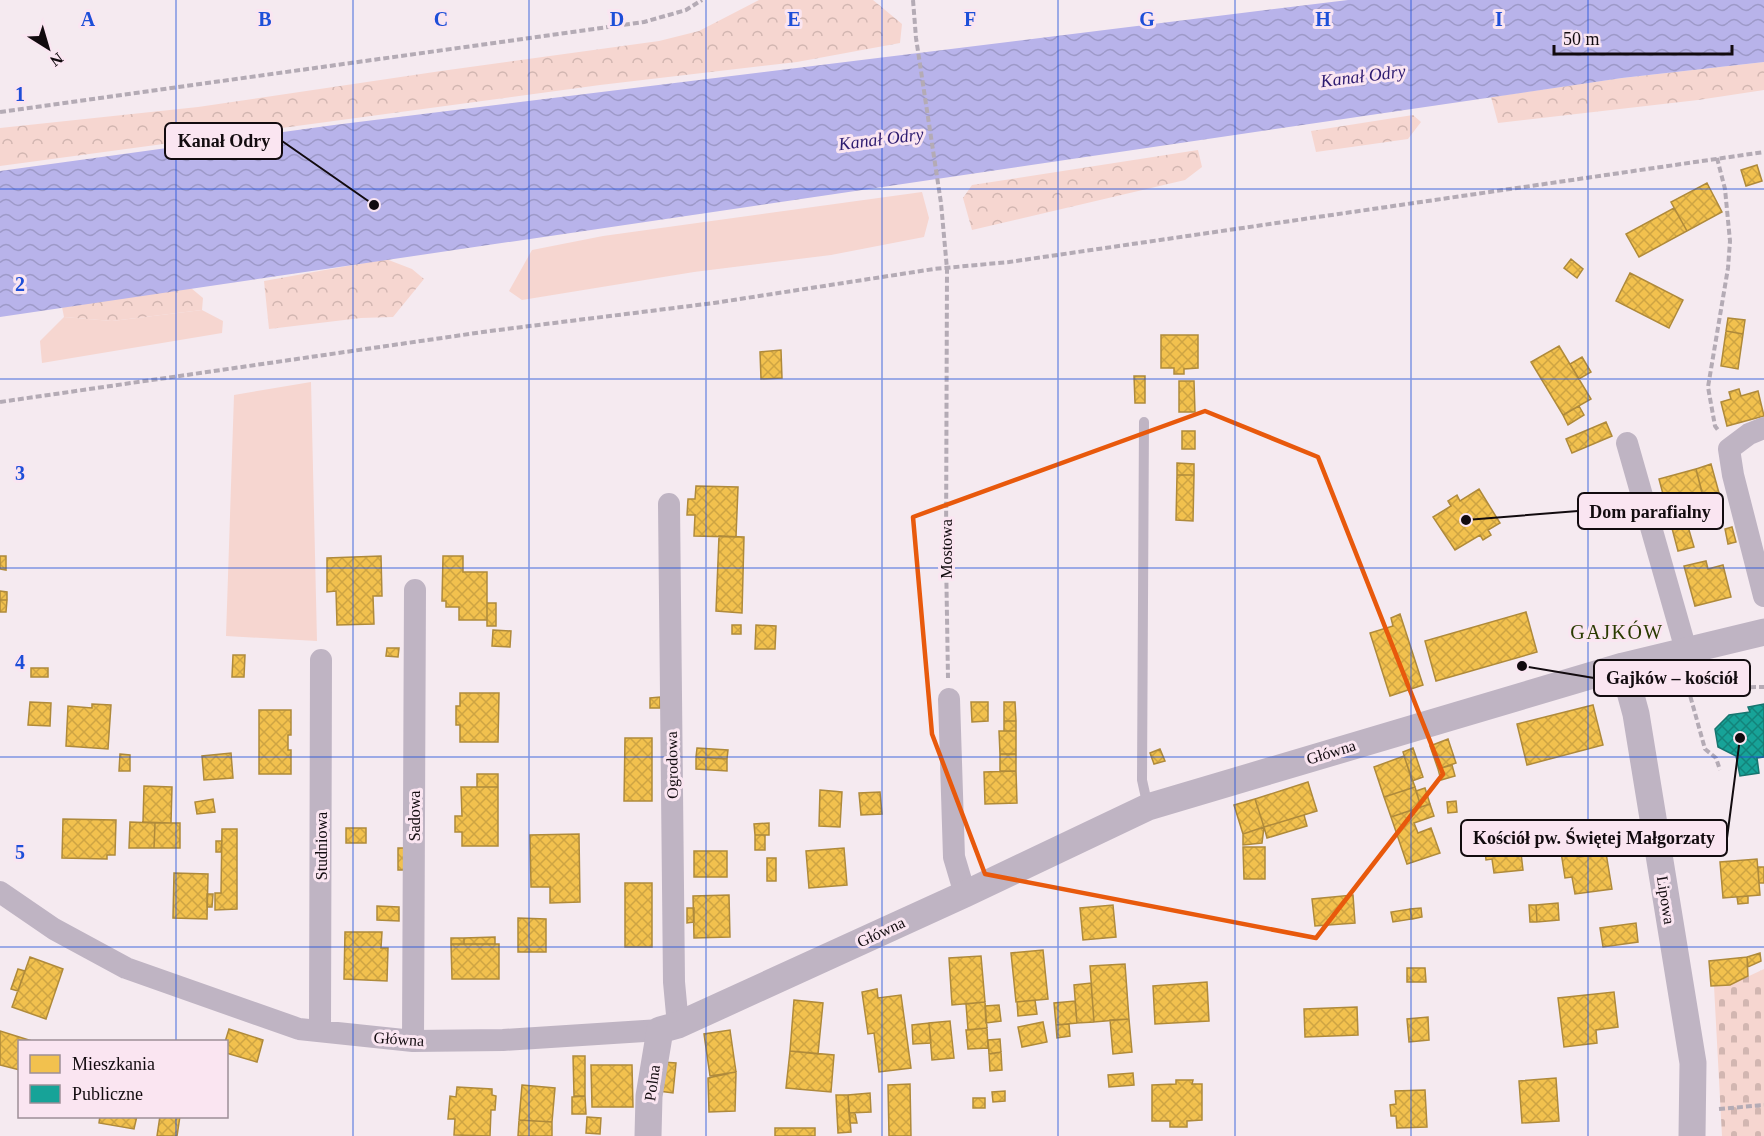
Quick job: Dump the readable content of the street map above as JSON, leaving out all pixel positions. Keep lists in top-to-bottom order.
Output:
{
  "streets": {
    "street": [
      "Główna",
      "Ogrodowa",
      "Sadowa",
      "Studniowa",
      "Lipowa",
      "Polna"
    ],
    "path": ["Mostowa"]
  },
  "crossings": [
    ["Główna", "Ogrodowa"],
    ["Główna", "Sadowa"],
    ["Główna", "Studniowa"],
    ["Główna", "Lipowa"],
    ["Główna", "Polna"],
    ["Ogrodowa", "Polna"]
  ],
  "districts": ["GAJKÓW"],
  "water": ["Kanał Odry"],
  "places": [
    "Kanał Odry",
    "Dom parafialny",
    "Gajków – kościół",
    "Kościół pw. Świętej Małgorzaty"
  ],
  "legend": ["Mieszkania", "Publiczne"],
  "scale_bar": "50 m",
  "north": "bottom right",
  "grid": {
    "columns": [
      "A",
      "B",
      "C",
      "D",
      "E",
      "F",
      "G",
      "H",
      "I"
    ],
    "rows": [
      "1",
      "2",
      "3",
      "4",
      "5"
    ]
  }
}
